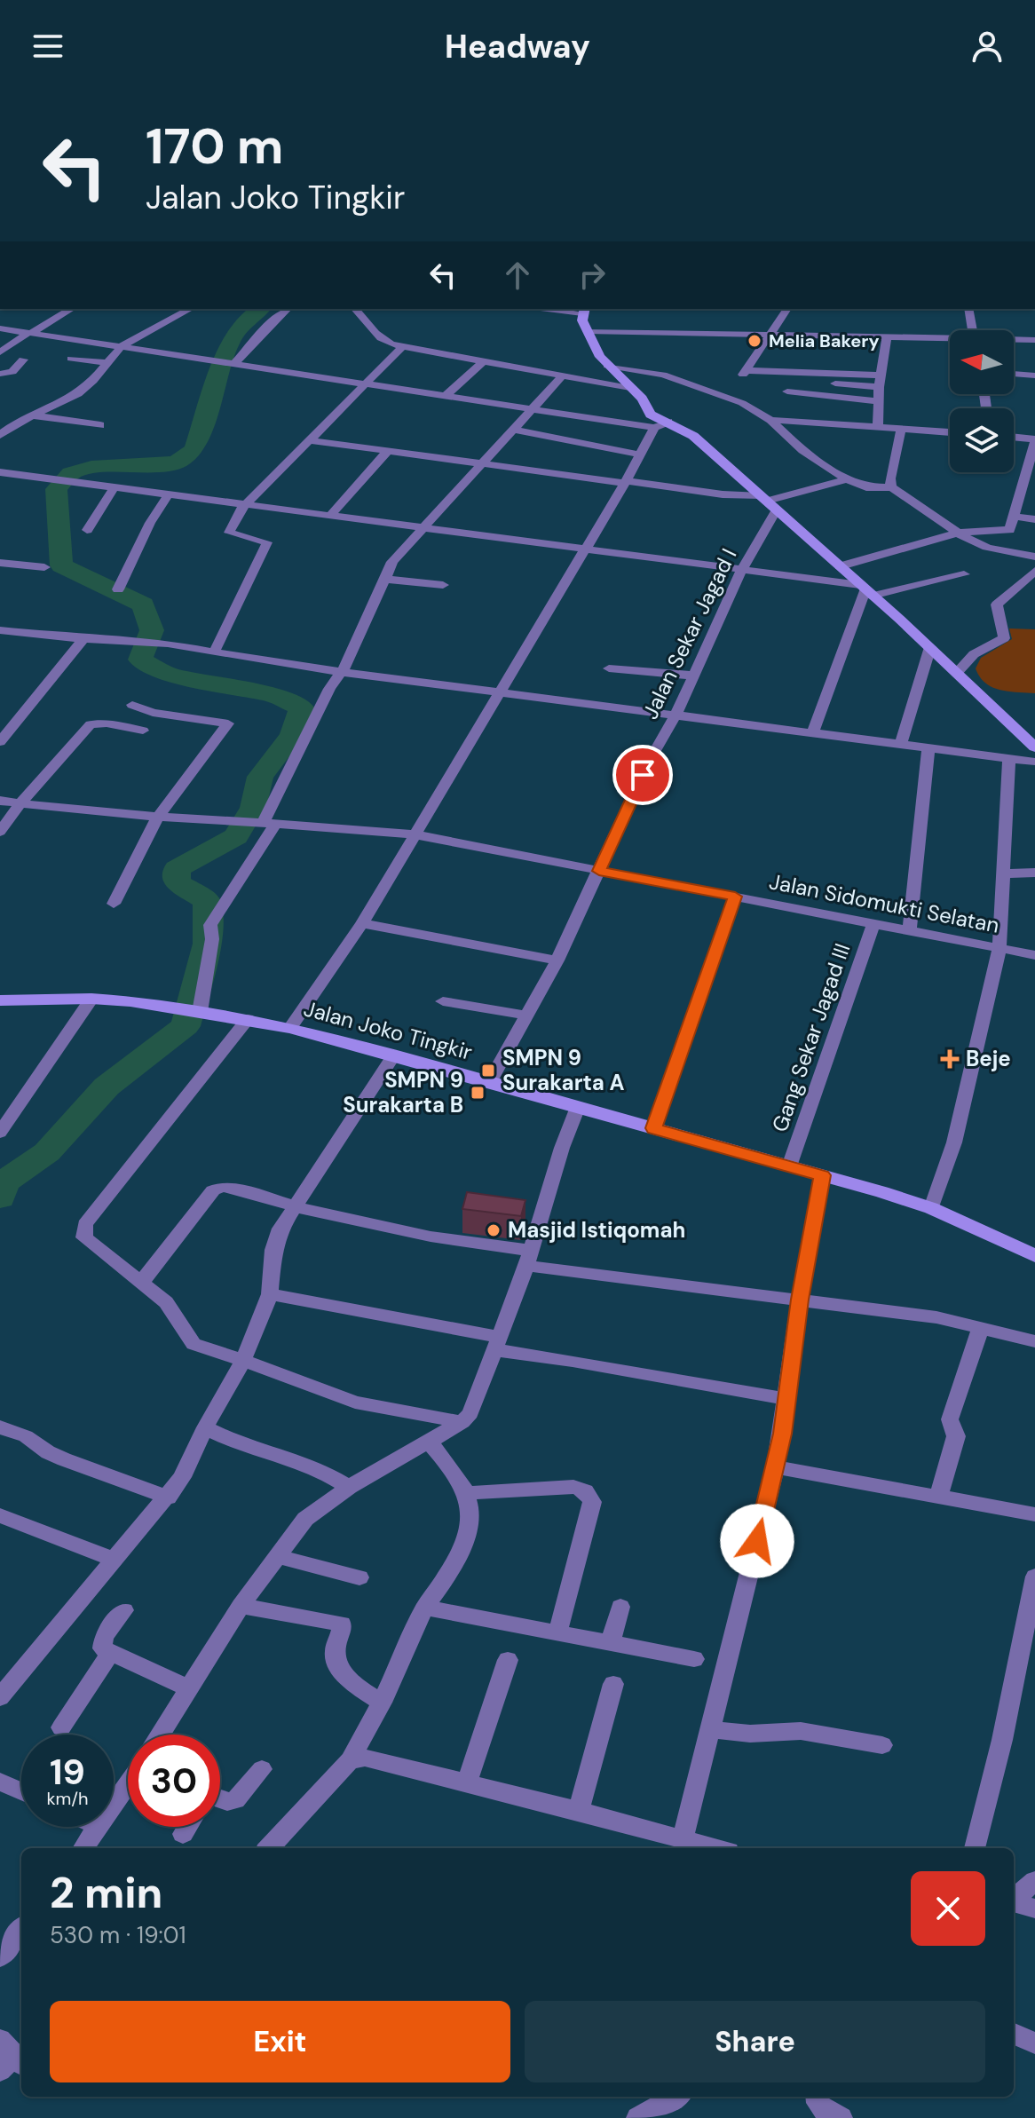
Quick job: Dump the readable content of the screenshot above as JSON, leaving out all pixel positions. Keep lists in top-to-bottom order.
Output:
{
  "streets": {
    "main road": ["Jalan Joko Tingkir"],
    "street": ["Jalan Sekar Jagad I", "Jalan Sidomukti Selatan", "Gang Sekar Jagad III"]
  },
  "crossings": [
    ["Jalan Sekar Jagad I", "Jalan Sidomukti Selatan"],
    ["Jalan Sekar Jagad I", "Jalan Joko Tingkir"],
    ["Jalan Sidomukti Selatan", "Gang Sekar Jagad III"],
    ["Jalan Joko Tingkir", "Gang Sekar Jagad III"]
  ],
  "places": {
    "other": ["Melia Bakery", "Masjid Istiqomah"],
    "health": ["Beje"],
    "transit": ["SMPN 9 Surakarta A", "SMPN 9 Surakarta B"]
  },
  "north": "left",
  "page": {
    "header": "Headway",
    "turn": ["170 m", "Jalan Joko Tingkir"],
    "speed": "19 km/h",
    "limit": "30",
    "heading": ["2 min", "530 m · 19:01"],
    "buttons": ["Exit", "Share"]
  }
}
